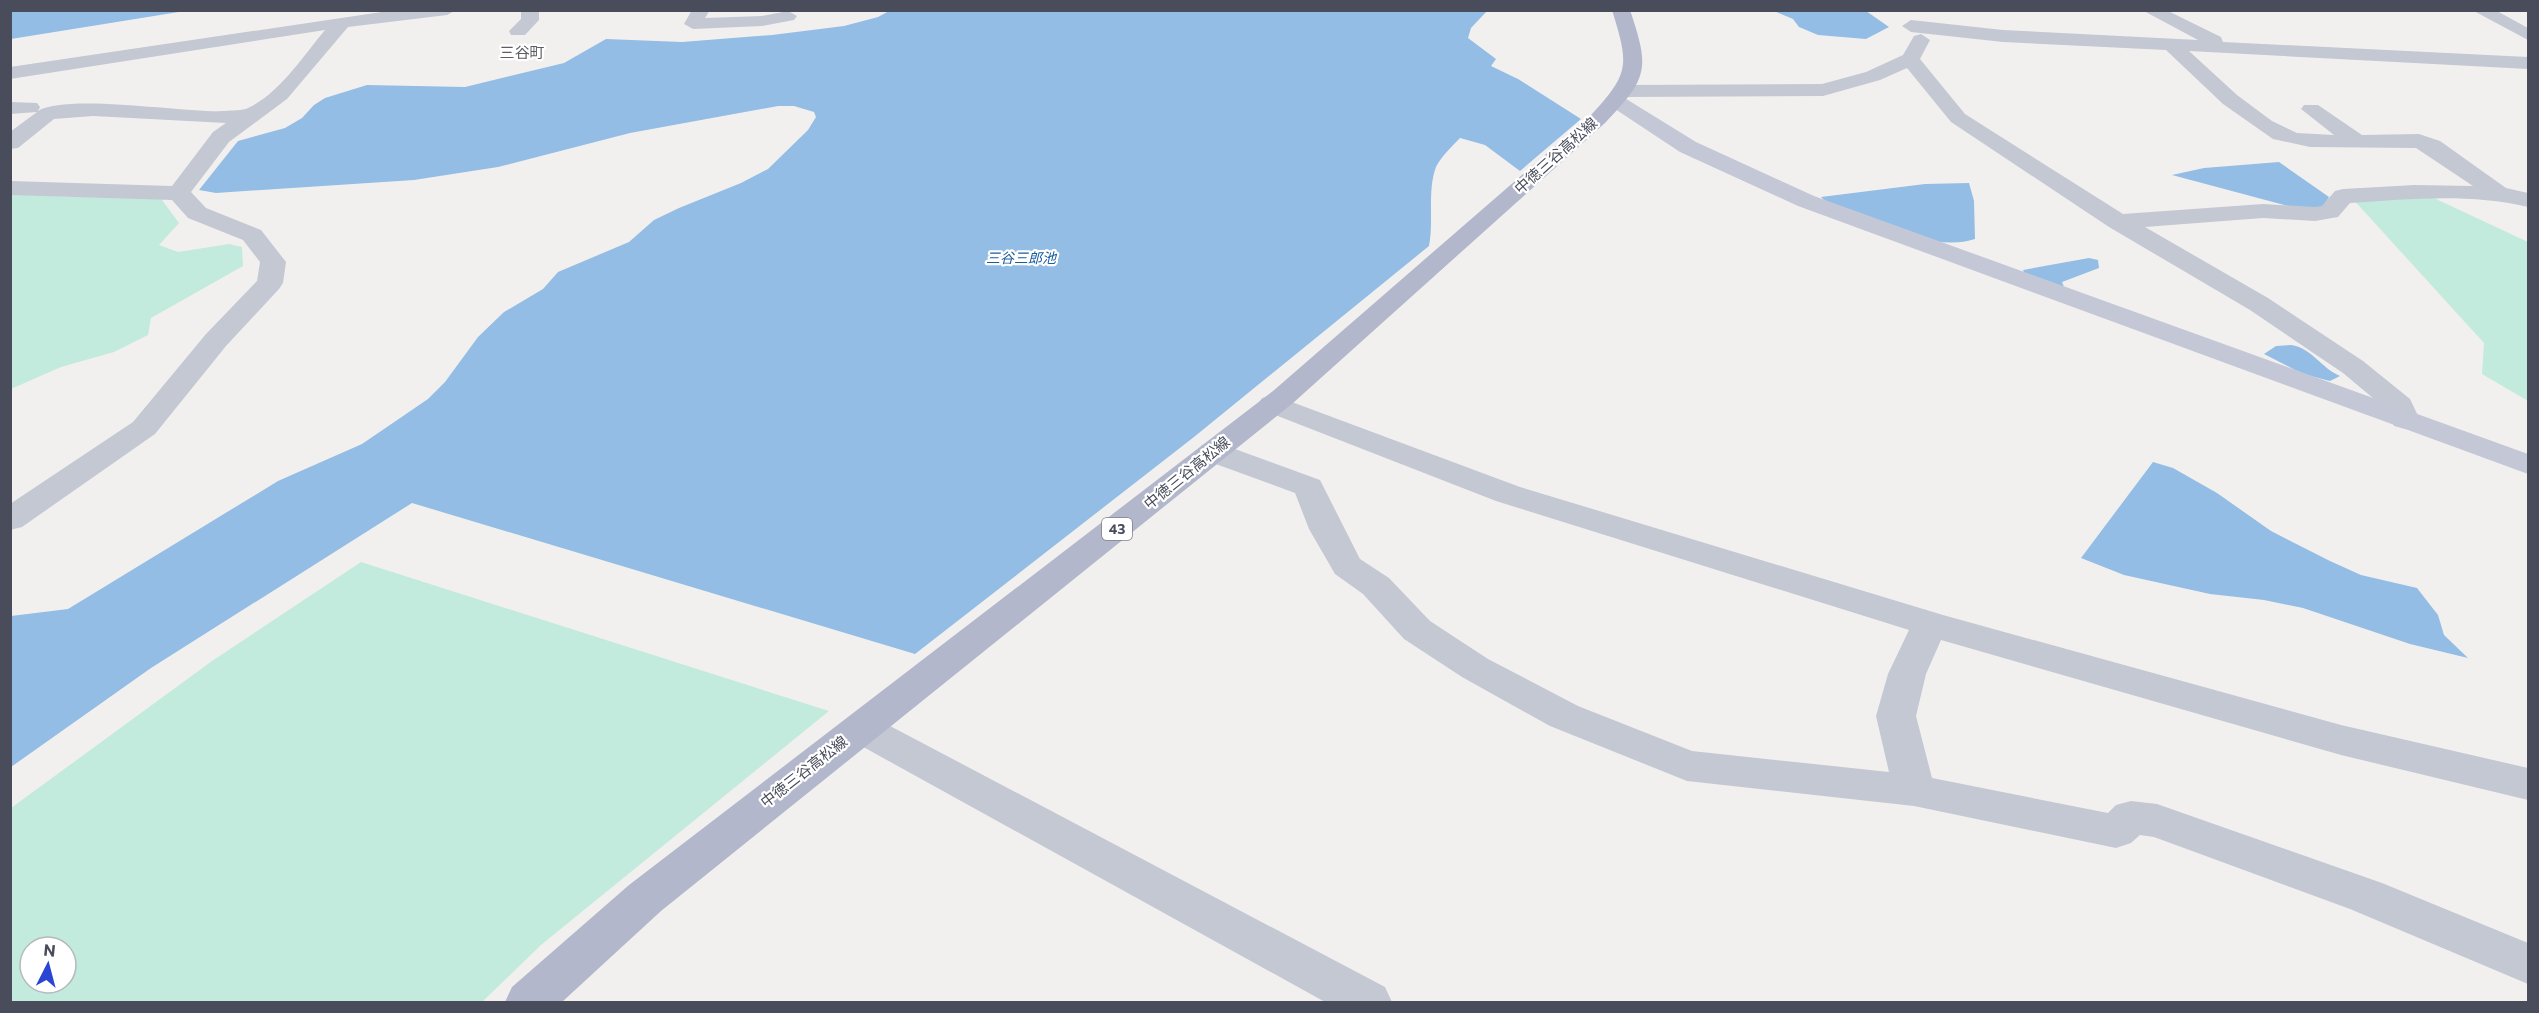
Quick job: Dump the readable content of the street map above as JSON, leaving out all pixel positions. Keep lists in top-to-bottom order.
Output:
{
  "streets": {
    "main road": ["中徳三谷高松線", "43"]
  },
  "districts": ["三谷町"],
  "water": ["三谷三郎池"],
  "north": "top"
}
